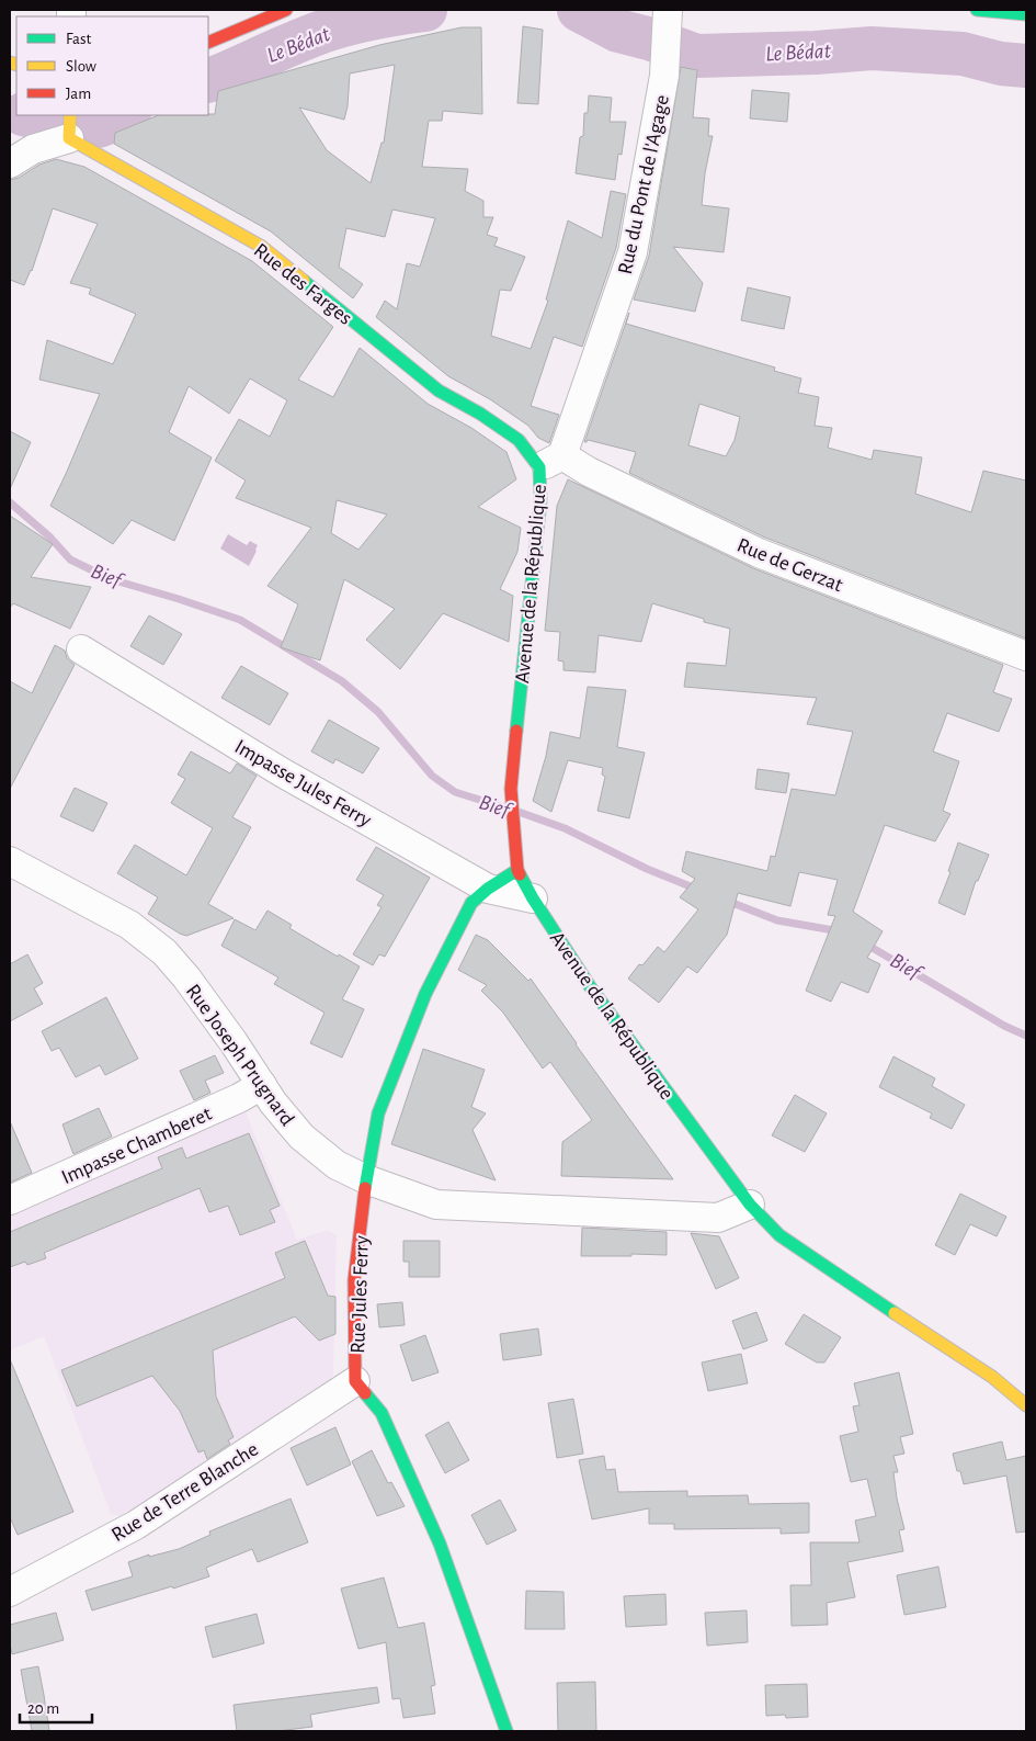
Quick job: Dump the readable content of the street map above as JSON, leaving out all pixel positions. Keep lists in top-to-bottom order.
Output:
{
  "streets": {
    "street": [
      "Rue du Pont de l'Agage",
      "Rue des Farges",
      "Rue de Gerzat",
      "Avenue de la République",
      "Impasse Jules Ferry",
      "Rue Joseph Prugnard",
      "Impasse Chamberet",
      "Rue Jules Ferry",
      "Rue de Terre Blanche"
    ]
  },
  "crossings": [
    ["Rue du Pont de l'Agage", "Rue des Farges"],
    ["Rue du Pont de l'Agage", "Rue de Gerzat"],
    ["Rue du Pont de l'Agage", "Avenue de la République"],
    ["Rue des Farges", "Rue de Gerzat"],
    ["Rue des Farges", "Avenue de la République"],
    ["Rue de Gerzat", "Avenue de la République"],
    ["Avenue de la République", "Impasse Jules Ferry"],
    ["Avenue de la République", "Rue Joseph Prugnard"],
    ["Avenue de la République", "Rue Jules Ferry"],
    ["Impasse Jules Ferry", "Rue Jules Ferry"],
    ["Rue Joseph Prugnard", "Impasse Chamberet"],
    ["Rue Joseph Prugnard", "Rue Jules Ferry"],
    ["Rue Jules Ferry", "Rue de Terre Blanche"]
  ],
  "water": ["Le Bédat", "Bief"],
  "legend": ["Fast", "Slow", "Jam"],
  "scale_bar": "20 m"
}
